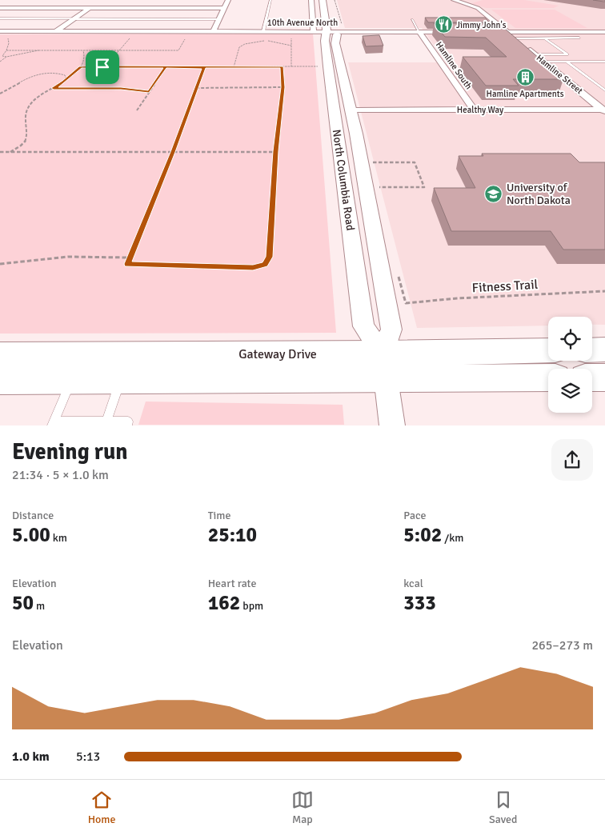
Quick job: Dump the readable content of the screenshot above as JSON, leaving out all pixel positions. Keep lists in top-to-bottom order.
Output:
{
  "streets": {
    "highway": ["Gateway Drive"],
    "main road": ["North Columbia Road"],
    "street": [
      "10th Avenue North",
      "Hamline South",
      "Hamline Street",
      "Healthy Way"
    ],
    "path": ["Fitness Trail"]
  },
  "crossings": [
    ["10th Avenue North", "Hamline South"],
    ["10th Avenue North", "North Columbia Road"],
    ["Hamline South", "Healthy Way"],
    ["Hamline Street", "Healthy Way"],
    ["North Columbia Road", "Gateway Drive"]
  ],
  "places": {
    "restaurant": ["Jimmy John's"],
    "building": ["Hamline Apartments"],
    "school or university": ["University of North Dakota"]
  },
  "page": {
    "heading": ["Evening run", "21:34 · 5 × 1.0 km"],
    "stats": [
      ["Distance", "5.00 km"],
      ["Time", "25:10"],
      ["Pace", "5:02 /km"],
      ["Elevation", "50 m"],
      ["Heart rate", "162 bpm"],
      ["kcal", "333"]
    ],
    "chart": ["Elevation", "265–273 m"],
    "list": [
      {
        "name": "1.0 km",
        "note": "5:13"
      }
    ],
    "tabs": ["Home", "Map", "Saved"]
  }
}
